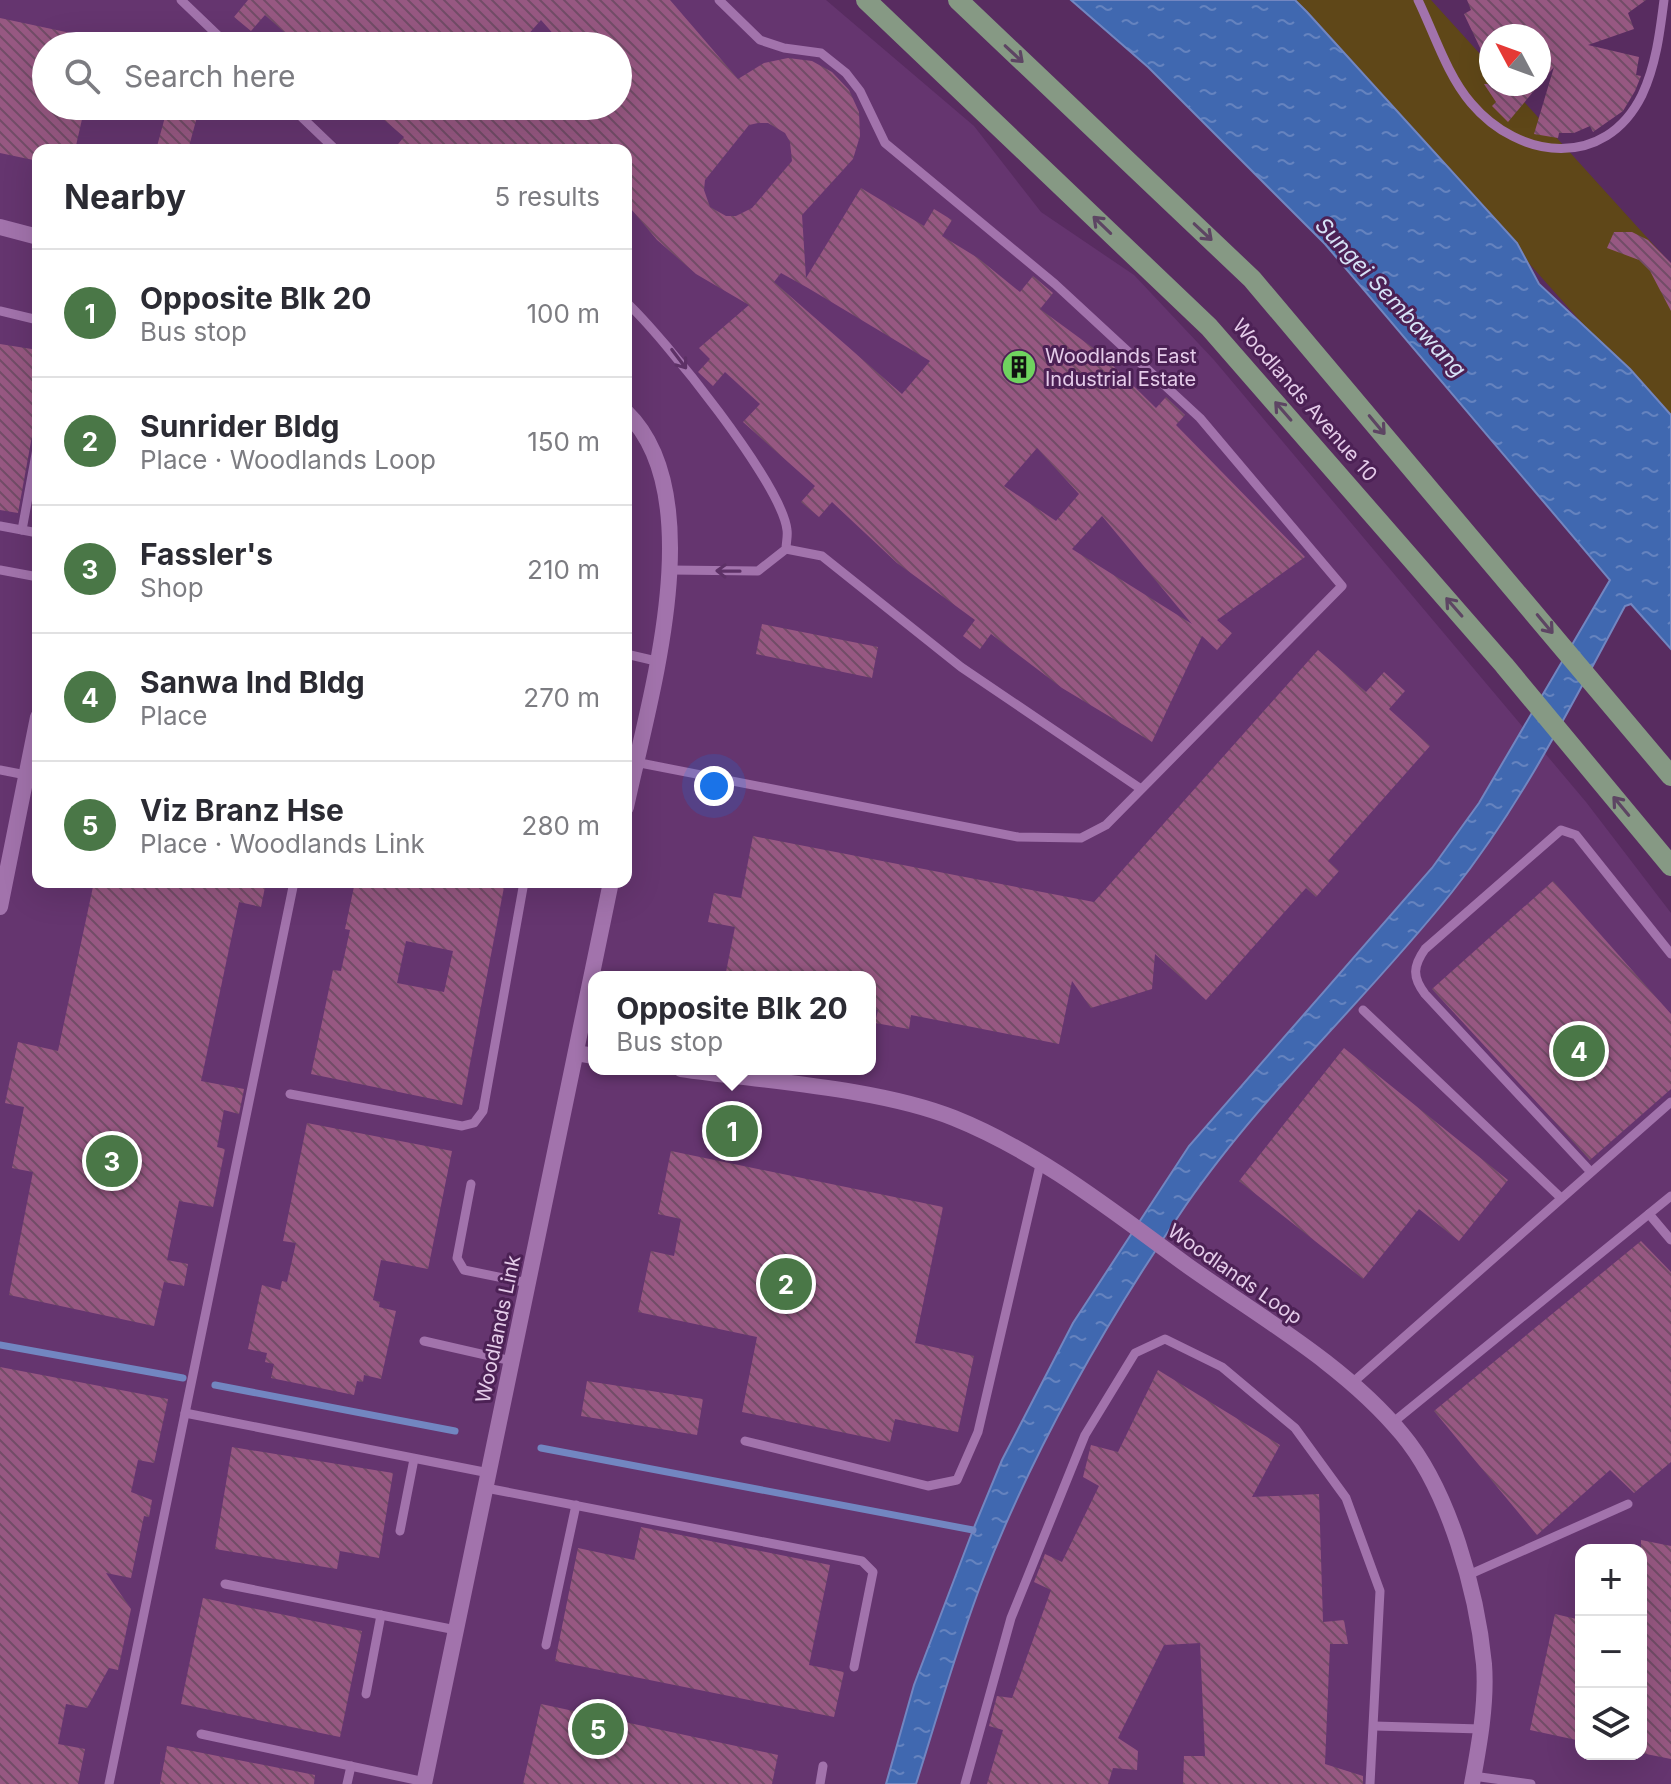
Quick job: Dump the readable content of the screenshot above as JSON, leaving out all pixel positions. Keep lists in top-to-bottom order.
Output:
{
  "streets": {
    "main road": ["Woodlands Avenue 10"],
    "street": ["Woodlands Loop", "Woodlands Link"]
  },
  "water": ["Sungei Sembawang"],
  "places": {
    "building": ["Woodlands East Industrial Estate"]
  },
  "north": "top left",
  "page": {
    "search": "Search here",
    "heading": ["Nearby", "5 results"],
    "list": [
      {
        "mark": "1",
        "name": "Opposite Blk 20",
        "note": "Bus stop",
        "value": "100 m"
      },
      {
        "mark": "2",
        "name": "Sunrider Bldg",
        "note": "Place · Woodlands Loop",
        "value": "150 m"
      },
      {
        "mark": "3",
        "name": "Fassler's",
        "note": "Shop",
        "value": "210 m"
      },
      {
        "mark": "4",
        "name": "Sanwa Ind Bldg",
        "note": "Place",
        "value": "270 m"
      },
      {
        "mark": "5",
        "name": "Viz Branz Hse",
        "note": "Place · Woodlands Link",
        "value": "280 m"
      }
    ],
    "popup": ["Opposite Blk 20", "Bus stop"],
    "pins": [
      "4",
      "1",
      "3",
      "2",
      "5"
    ],
    "map_buttons": ["+", "−"]
  }
}
